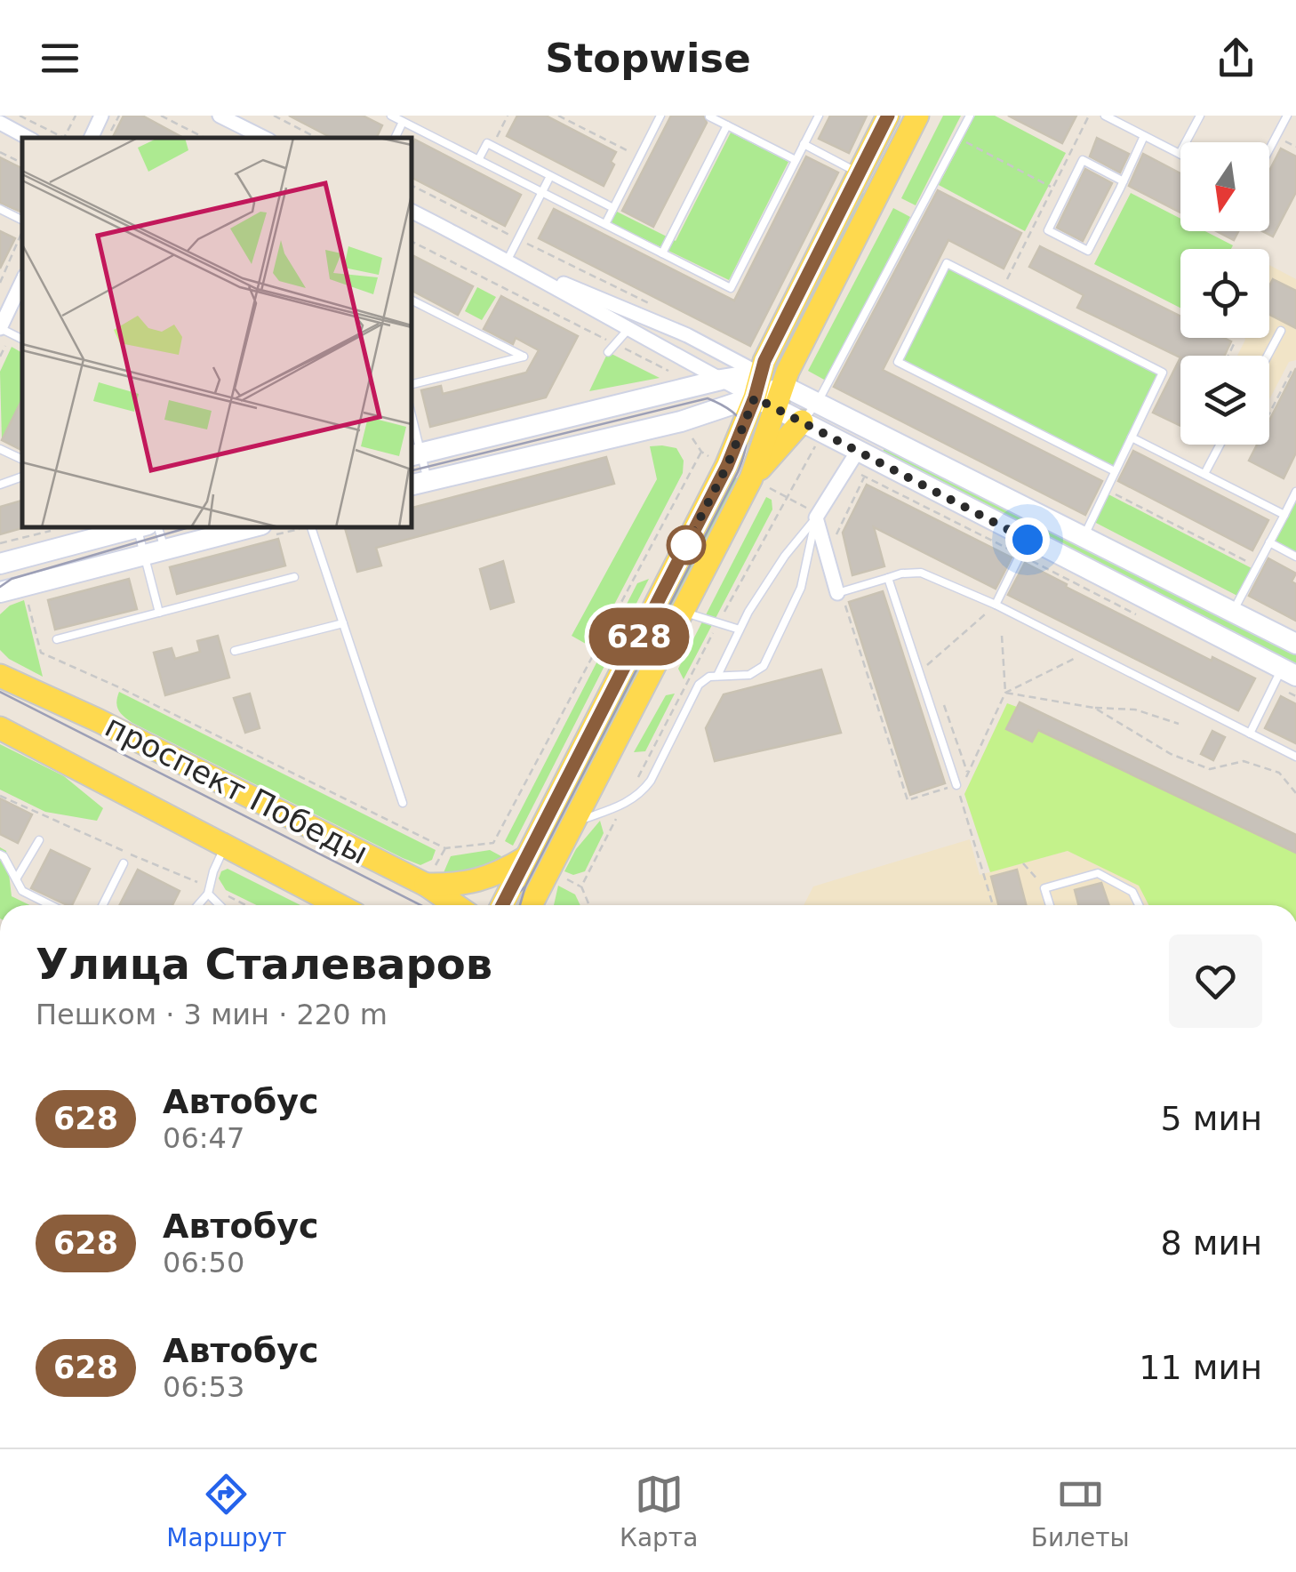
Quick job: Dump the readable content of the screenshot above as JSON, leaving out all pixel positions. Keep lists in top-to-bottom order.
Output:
{
  "streets": {
    "main road": ["проспект Победы"]
  },
  "lines": ["bus line 628"],
  "north": "bottom",
  "page": {
    "header": "Stopwise",
    "on_map": "628",
    "heading": ["Улица Сталеваров", "Пешком · 3 мин · 220 m"],
    "list": [
      {
        "mark": "628",
        "name": "Автобус",
        "note": "06:47",
        "value": "5 мин"
      },
      {
        "mark": "628",
        "name": "Автобус",
        "note": "06:50",
        "value": "8 мин"
      },
      {
        "mark": "628",
        "name": "Автобус",
        "note": "06:53",
        "value": "11 мин"
      }
    ],
    "tabs": ["Маршрут", "Карта", "Билеты"]
  }
}
